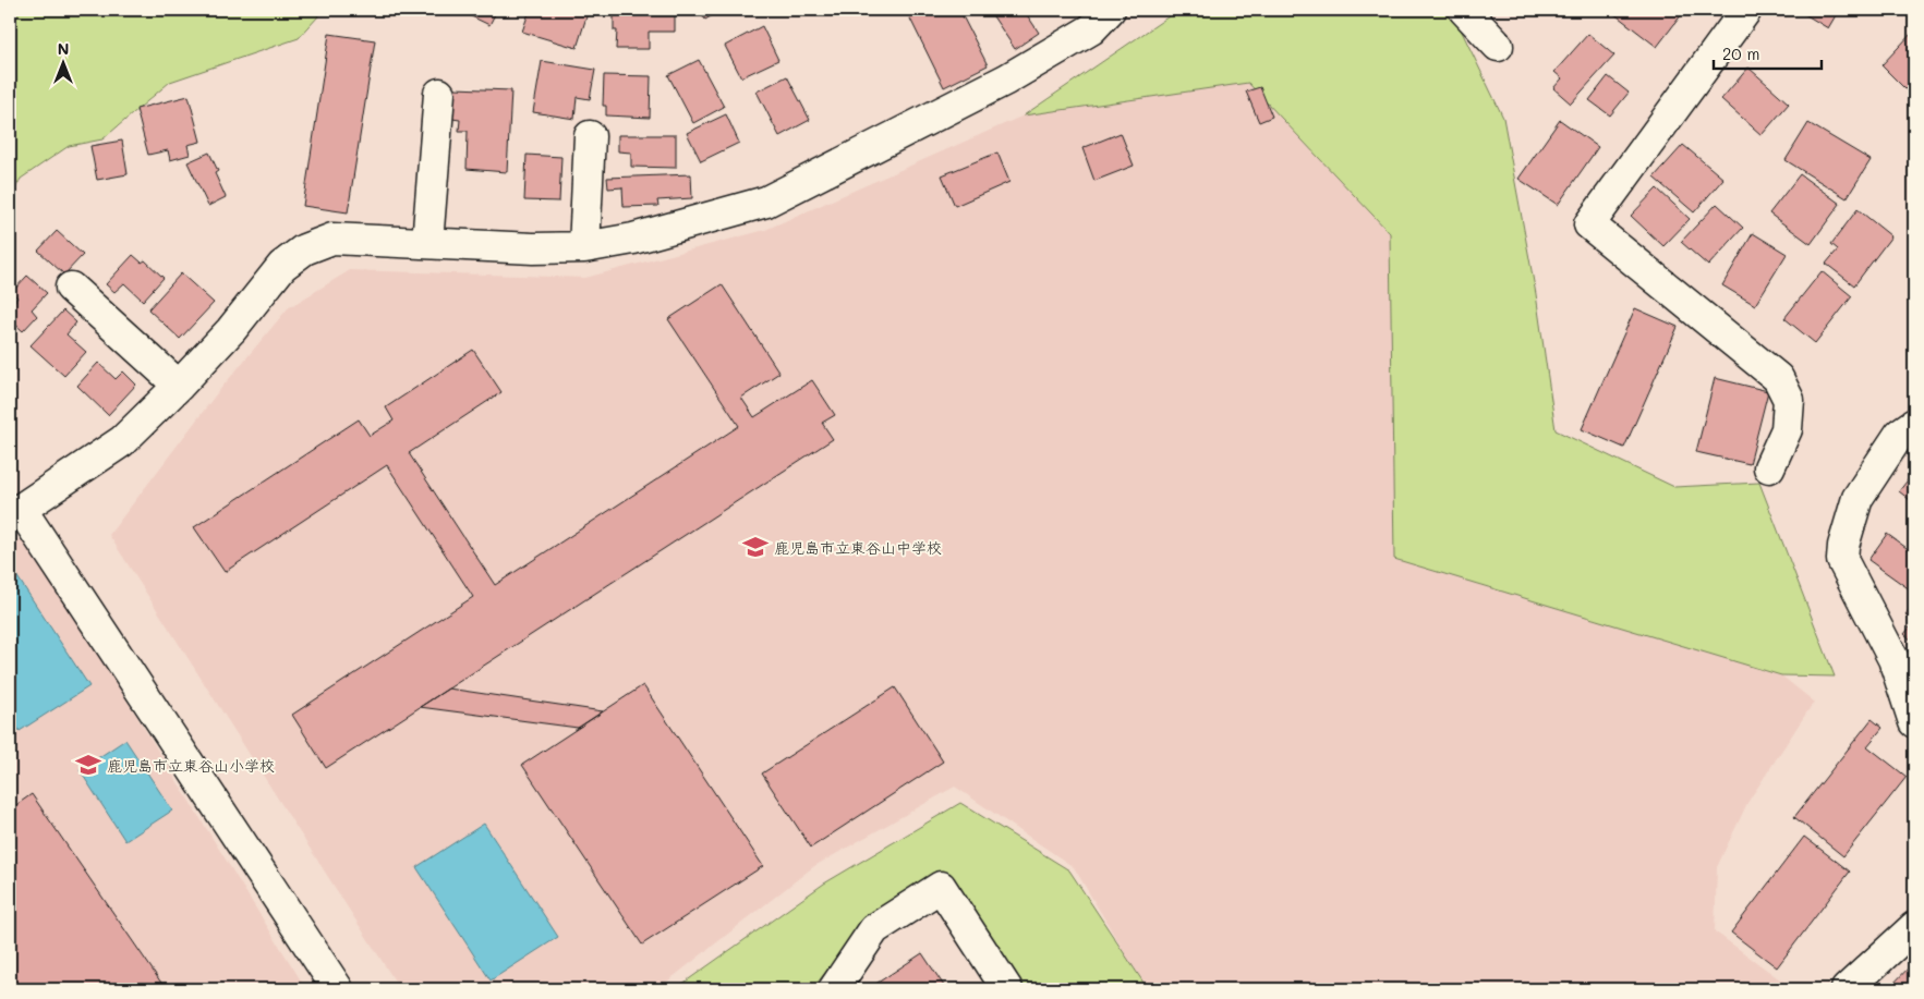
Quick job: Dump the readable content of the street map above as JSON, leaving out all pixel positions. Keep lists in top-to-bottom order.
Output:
{
  "places": {
    "school or university": ["鹿児島市立東谷山中学校", "鹿児島市立東谷山小学校"]
  },
  "scale_bar": "20 m",
  "north": "top"
}
